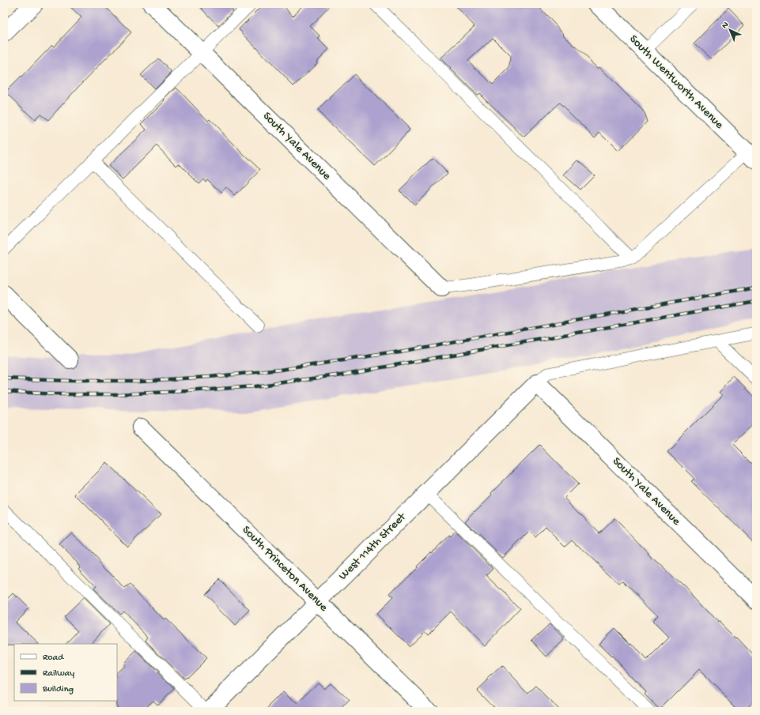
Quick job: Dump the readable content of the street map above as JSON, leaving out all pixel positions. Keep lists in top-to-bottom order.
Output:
{
  "streets": {
    "street": [
      "South Wentworth Avenue",
      "South Yale Avenue",
      "West 114th Street",
      "South Princeton Avenue"
    ]
  },
  "crossings": [
    ["South Yale Avenue", "West 114th Street"],
    ["West 114th Street", "South Princeton Avenue"]
  ],
  "legend": ["Road", "Railway", "Building"],
  "north": "top left"
}
